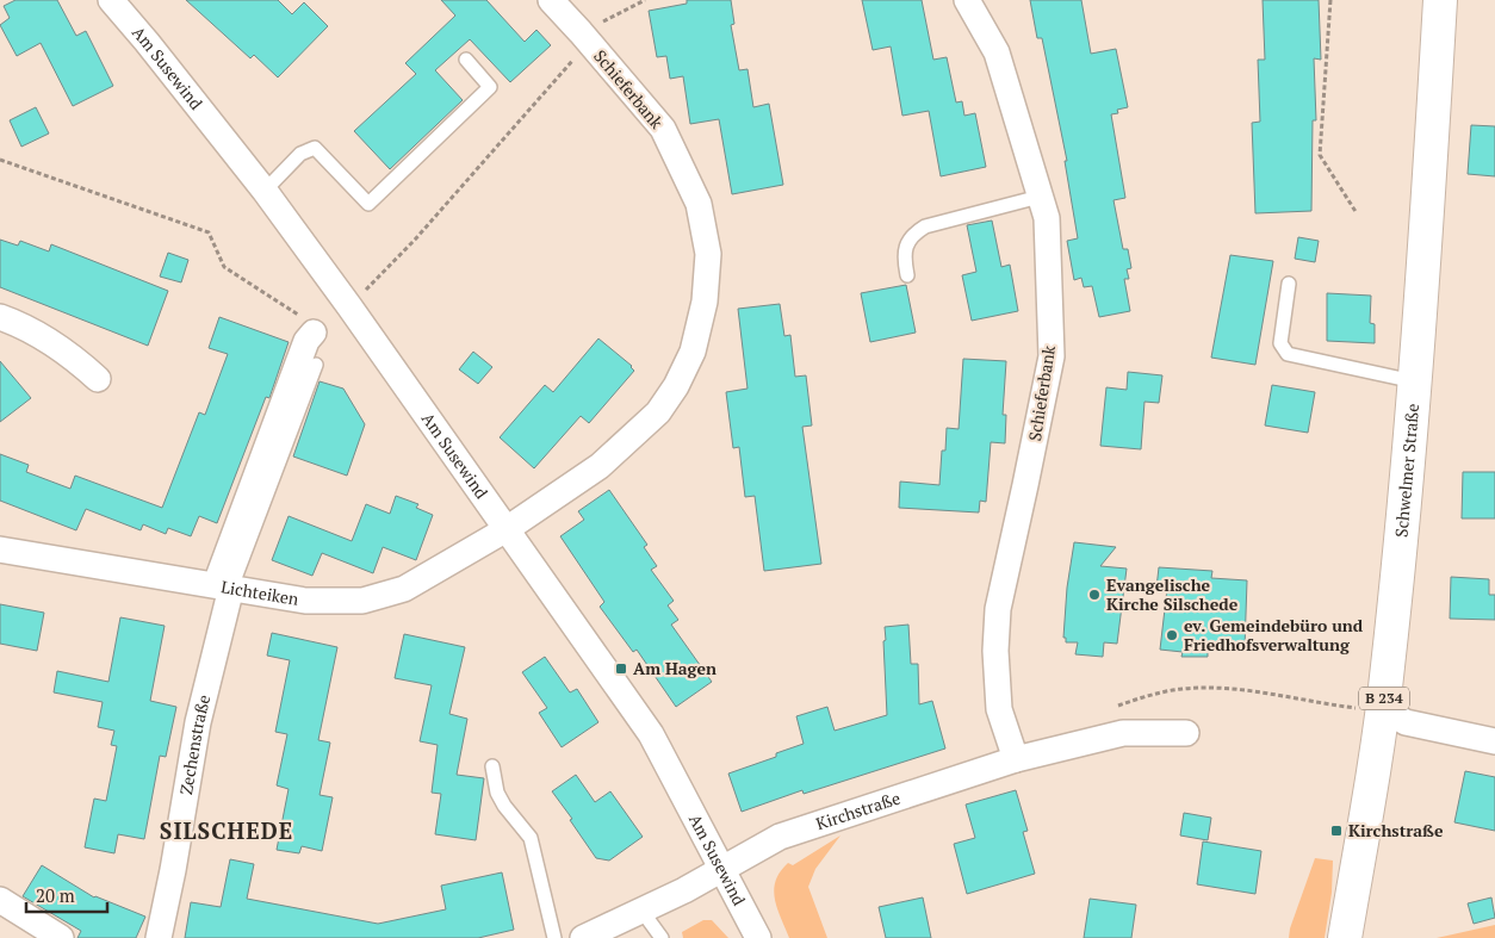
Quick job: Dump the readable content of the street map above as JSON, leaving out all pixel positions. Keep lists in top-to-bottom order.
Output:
{
  "streets": {
    "main road": ["Schwelmer Straße", "B 234"],
    "street": [
      "Am Susewind",
      "Schieferbank",
      "Lichteiken",
      "Zechenstraße",
      "Kirchstraße"
    ]
  },
  "crossings": [
    ["Am Susewind", "Schieferbank"],
    ["Am Susewind", "Lichteiken"],
    ["Am Susewind", "Kirchstraße"],
    ["Schieferbank", "Lichteiken"],
    ["Schieferbank", "Kirchstraße"],
    ["Lichteiken", "Zechenstraße"]
  ],
  "districts": ["SILSCHEDE"],
  "places": {
    "other": ["Evangelische Kirche Silschede", "ev. Gemeindebüro und Friedhofsverwaltung"],
    "transit": ["Am Hagen", "Kirchstraße"]
  },
  "scale_bar": "20 m"
}
